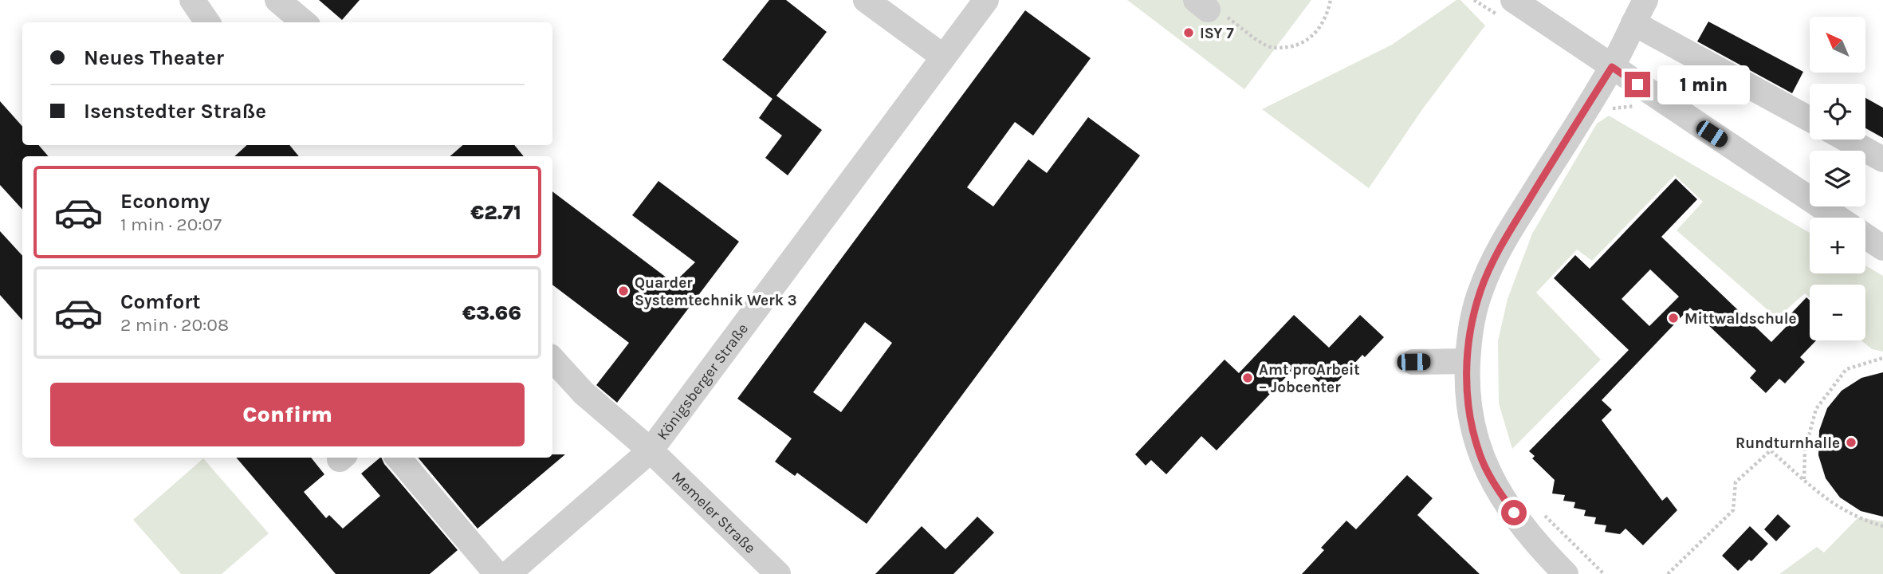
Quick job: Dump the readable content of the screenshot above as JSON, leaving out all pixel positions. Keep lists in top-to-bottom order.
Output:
{
  "streets": {
    "street": ["Königsberger Straße", "Memeler Straße"]
  },
  "crossings": [
    ["Königsberger Straße", "Memeler Straße"]
  ],
  "places": [
    "ISY 7",
    "Quarder Systemtechnik Werk 3",
    "Mittwaldschule",
    "Amt proArbeit – Jobcenter",
    "Rundturnhalle"
  ],
  "north": "top left",
  "page": {
    "map_buttons": ["+", "−"],
    "banner": ["Neues Theater", "Isenstedter Straße"],
    "bubble": "1 min",
    "list": [
      {
        "name": "Economy",
        "note": "1 min · 20:07",
        "value": "€2.71"
      },
      {
        "name": "Comfort",
        "note": "2 min · 20:08",
        "value": "€3.66"
      }
    ],
    "buttons": "Confirm"
  }
}
